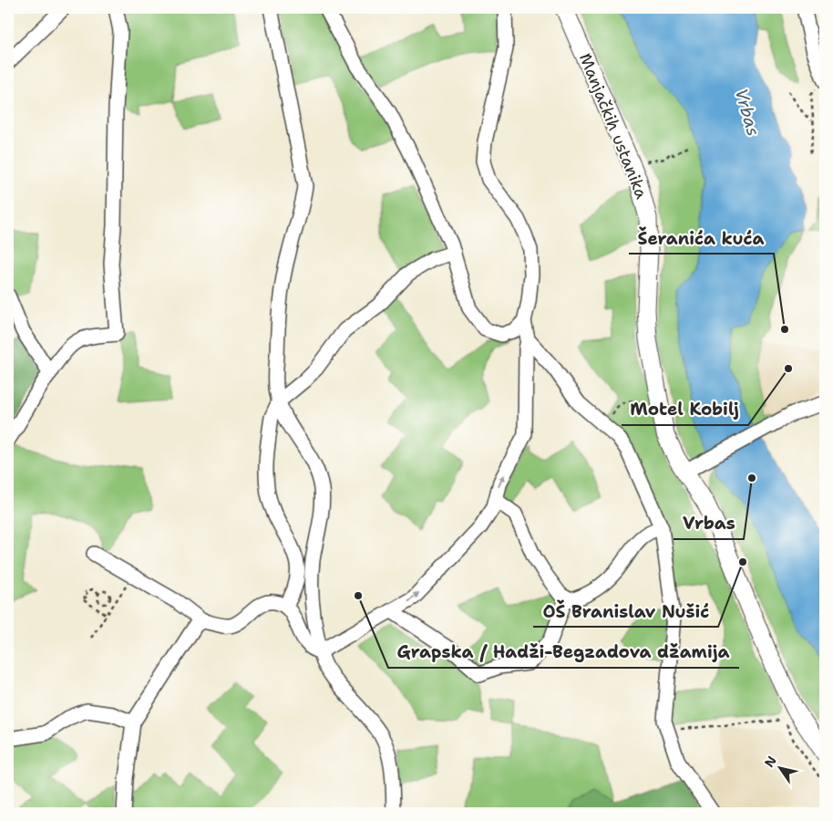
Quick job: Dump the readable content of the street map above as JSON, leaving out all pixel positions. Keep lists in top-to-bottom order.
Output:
{
  "streets": {
    "main road": ["Manjačkih ustanika"]
  },
  "water": ["Vrbas"],
  "places": [
    "Šeranića kuća",
    "Motel Kobilj",
    "Vrbas",
    "OŠ Branislav Nušić",
    "Grapska / Hadži-Begzadova džamija"
  ],
  "north": "top left"
}
